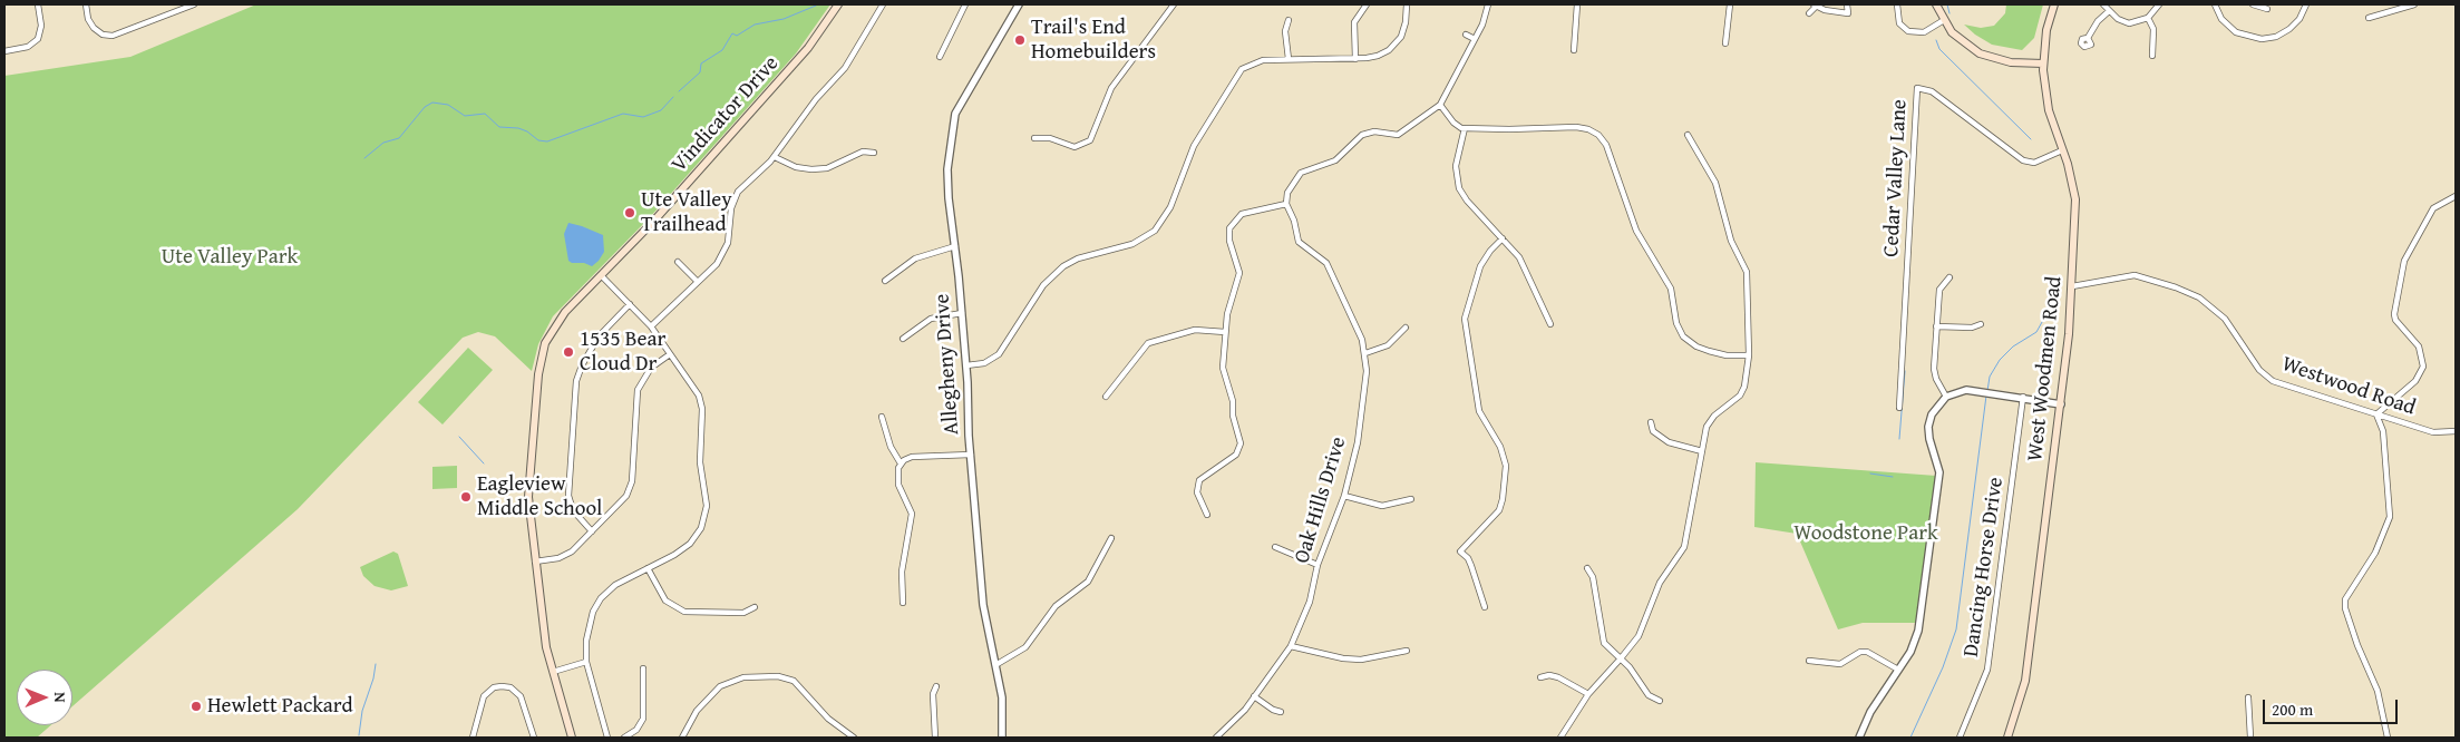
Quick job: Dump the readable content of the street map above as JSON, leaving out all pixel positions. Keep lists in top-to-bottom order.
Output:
{
  "streets": {
    "main road": ["Vindicator Drive", "West Woodmen Road"],
    "street": [
      "Cedar Valley Lane",
      "Allegheny Drive",
      "Westwood Road",
      "Oak Hills Drive",
      "Dancing Horse Drive"
    ]
  },
  "crossings": [
    ["Cedar Valley Lane", "West Woodmen Road"],
    ["West Woodmen Road", "Westwood Road"]
  ],
  "parks": ["Ute Valley Park", "Woodstone Park"],
  "places": [
    "Trail's End Homebuilders",
    "Ute Valley Trailhead",
    "1535 Bear Cloud Dr",
    "Eagleview Middle School",
    "Hewlett Packard"
  ],
  "scale_bar": "200 m",
  "north": "right"
}
